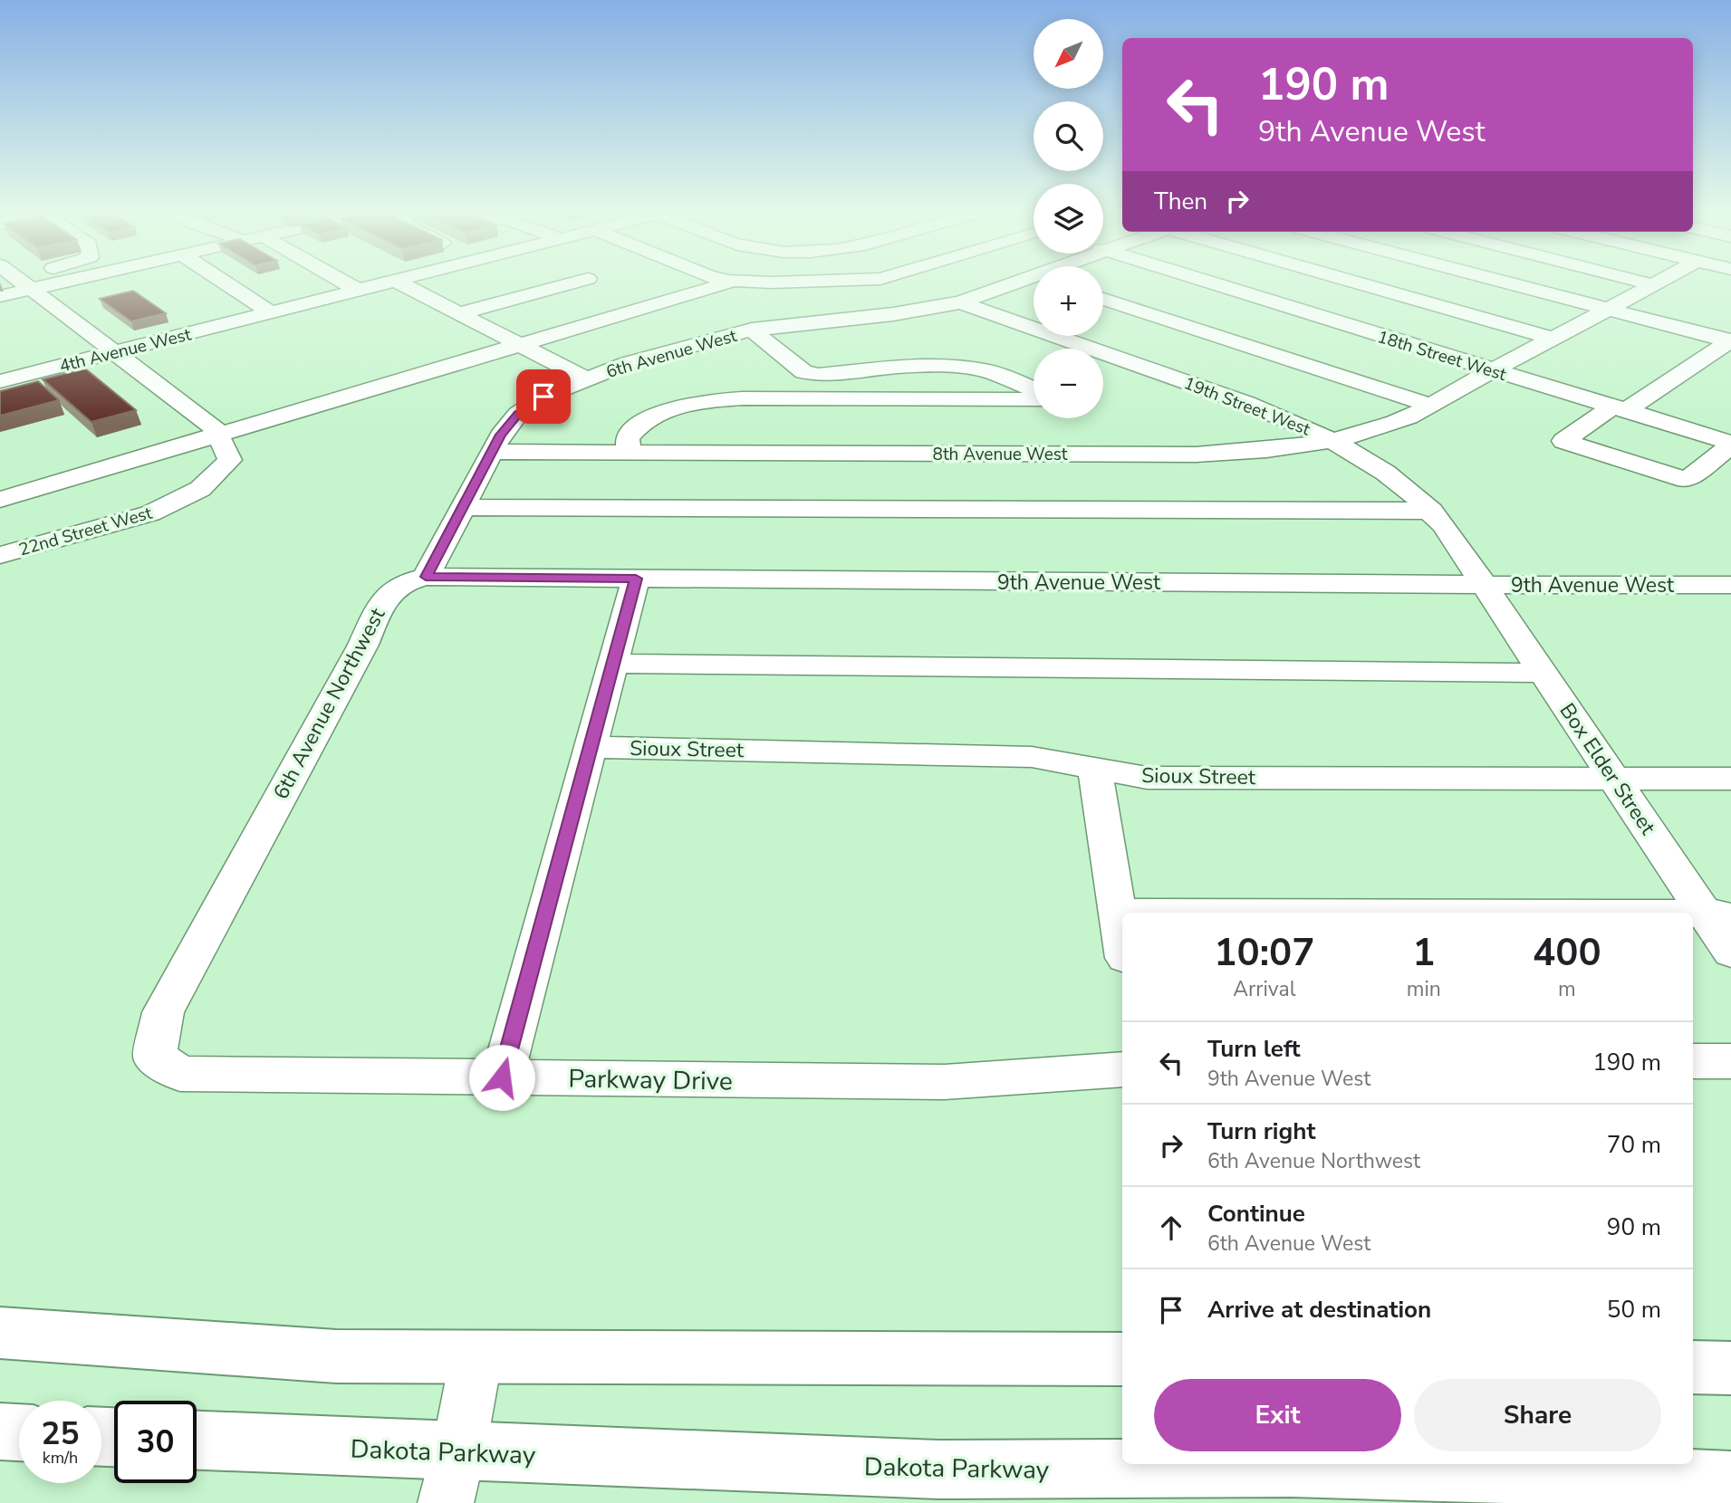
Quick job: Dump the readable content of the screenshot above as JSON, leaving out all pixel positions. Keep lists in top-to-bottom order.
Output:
{
  "streets": {
    "highway": ["Dakota Parkway"],
    "street": [
      "4th Avenue West",
      "6th Avenue West",
      "18th Street West",
      "19th Street West",
      "8th Avenue West",
      "22nd Street West",
      "9th Avenue West",
      "6th Avenue Northwest",
      "Sioux Street",
      "Box Elder Street",
      "Parkway Drive"
    ]
  },
  "crossings": [
    ["4th Avenue West", "22nd Street West"],
    ["6th Avenue West", "19th Street West"],
    ["6th Avenue West", "8th Avenue West"],
    ["18th Street West", "8th Avenue West"],
    ["19th Street West", "8th Avenue West"],
    ["19th Street West", "9th Avenue West"],
    ["19th Street West", "Box Elder Street"],
    ["9th Avenue West", "6th Avenue Northwest"],
    ["9th Avenue West", "Box Elder Street"],
    ["6th Avenue Northwest", "Parkway Drive"],
    ["Sioux Street", "Box Elder Street"]
  ],
  "north": "bottom left",
  "page": {
    "map_buttons": ["+", "−"],
    "turn": ["190 m", "9th Avenue West"],
    "then": "Then",
    "eta": [
      "10:07",
      "Arrival",
      "1",
      "min",
      "400",
      "m"
    ],
    "list": [
      {
        "name": "Turn left",
        "note": "9th Avenue West",
        "value": "190 m"
      },
      {
        "name": "Turn right",
        "note": "6th Avenue Northwest",
        "value": "70 m"
      },
      {
        "name": "Continue",
        "note": "6th Avenue West",
        "value": "90 m"
      },
      {
        "name": "Arrive at destination",
        "value": "50 m"
      }
    ],
    "buttons": ["Exit", "Share"],
    "speed": "25 km/h",
    "limit": "30"
  }
}
